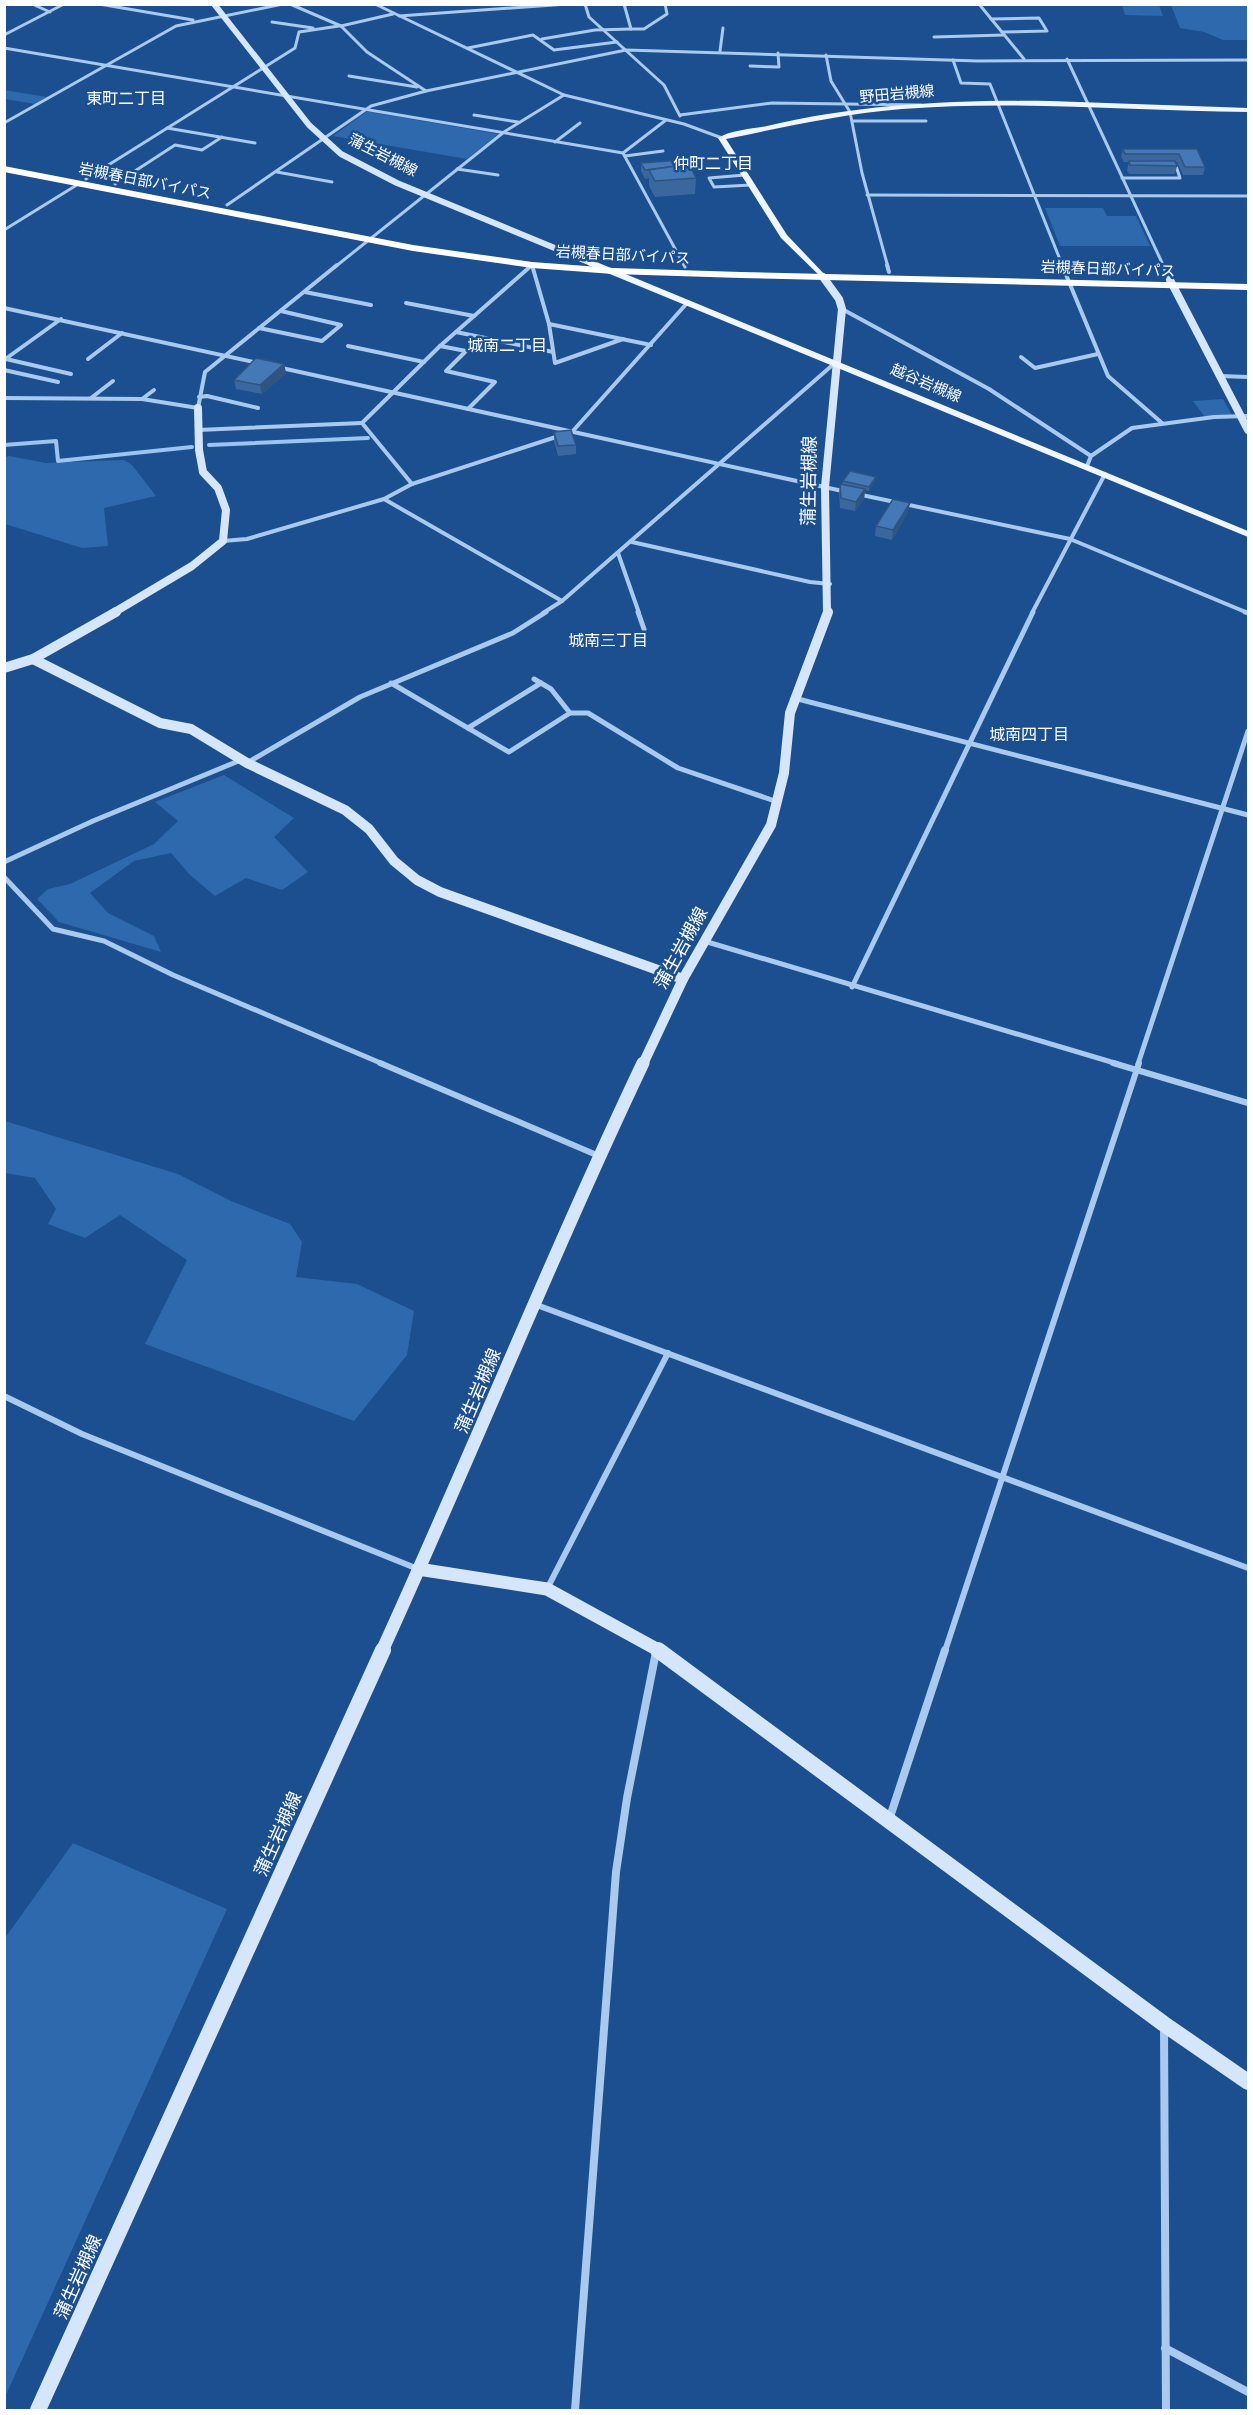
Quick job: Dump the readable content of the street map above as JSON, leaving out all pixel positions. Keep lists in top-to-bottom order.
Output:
{
  "streets": {
    "highway": ["岩槻春日部バイパス"],
    "main road": ["野田岩槻線", "蒲生岩槻線", "越谷岩槻線"]
  },
  "crossings": [
    ["蒲生岩槻線", "岩槻春日部バイパス"],
    ["蒲生岩槻線", "越谷岩槻線"],
    ["岩槻春日部バイパス", "越谷岩槻線"]
  ],
  "districts": [
    "東町二丁目",
    "仲町二丁目",
    "城南二丁目",
    "城南三丁目",
    "城南四丁目"
  ]
}
